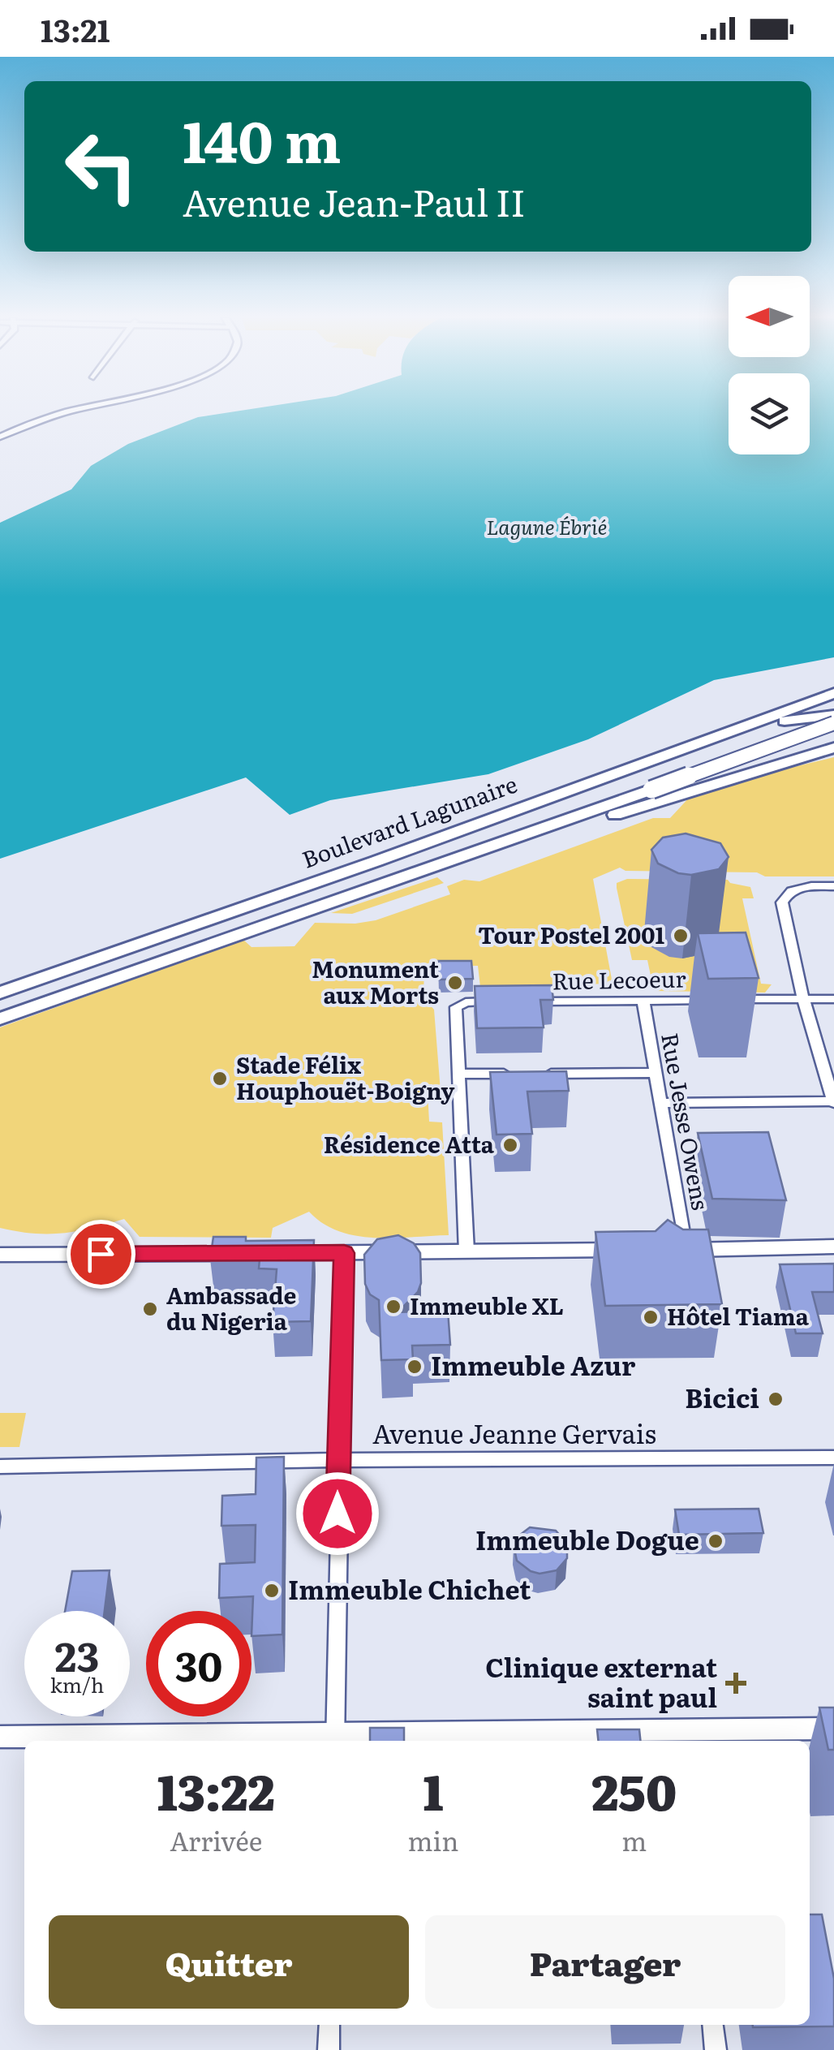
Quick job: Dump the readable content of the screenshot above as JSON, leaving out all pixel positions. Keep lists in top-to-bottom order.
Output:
{
  "streets": {
    "highway": ["Boulevard Lagunaire"],
    "street": ["Rue Lecoeur", "Rue Jesse Owens", "Avenue Jeanne Gervais"]
  },
  "crossings": [
    ["Rue Lecoeur", "Rue Jesse Owens"]
  ],
  "water": ["Lagune Ébrié"],
  "places": {
    "other": [
      "Tour Postel 2001",
      "Monument aux Morts",
      "Stade Félix Houphouët-Boigny",
      "Résidence Atta",
      "Immeuble XL",
      "Ambassade du Nigeria",
      "Hôtel Tiama",
      "Immeuble Azur",
      "Bicici",
      "Immeuble Dogue",
      "Immeuble Chichet"
    ],
    "health": ["Clinique externat saint paul"]
  },
  "north": "left",
  "page": {
    "status": "13:21",
    "turn": ["140 m", "Avenue Jean-Paul II"],
    "speed": "23 km/h",
    "limit": "30",
    "eta": [
      "13:22",
      "Arrivée",
      "1",
      "min",
      "250",
      "m"
    ],
    "buttons": ["Quitter", "Partager"]
  }
}
